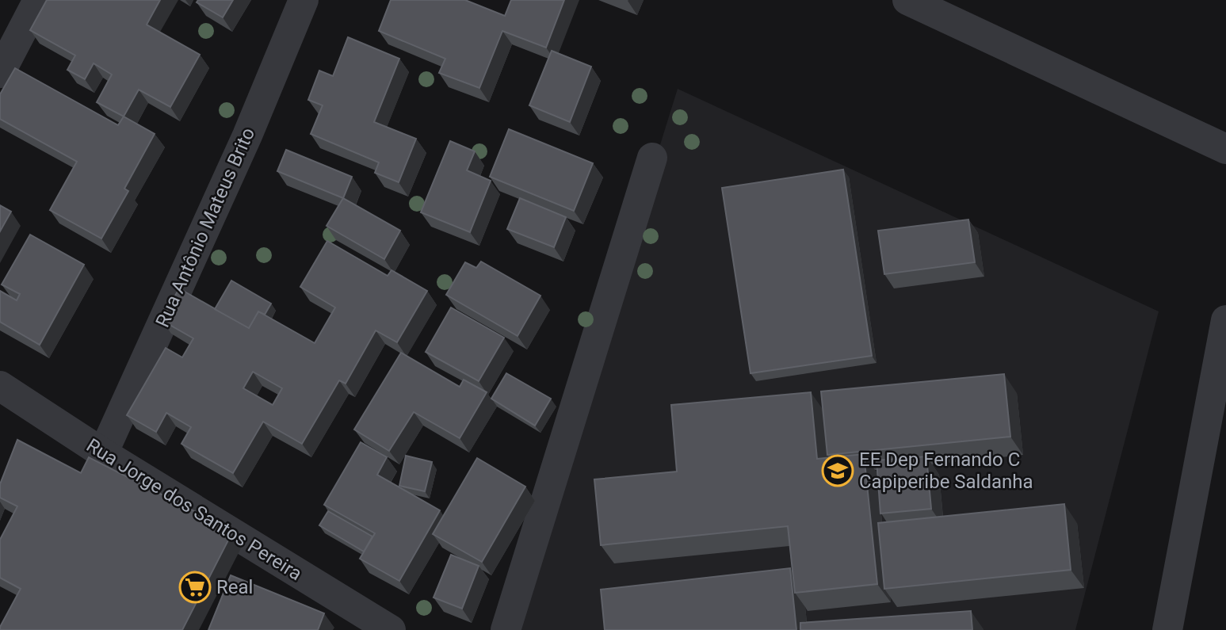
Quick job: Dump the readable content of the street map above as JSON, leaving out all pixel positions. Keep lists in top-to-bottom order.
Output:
{
  "streets": {
    "street": ["Rua Antônio Mateus Brito", "Rua Jorge dos Santos Pereira"]
  },
  "crossings": [
    ["Rua Antônio Mateus Brito", "Rua Jorge dos Santos Pereira"]
  ],
  "places": {
    "school or university": ["EE Dep Fernando C Capiperibe Saldanha"],
    "supermarket": ["Real"]
  }
}
